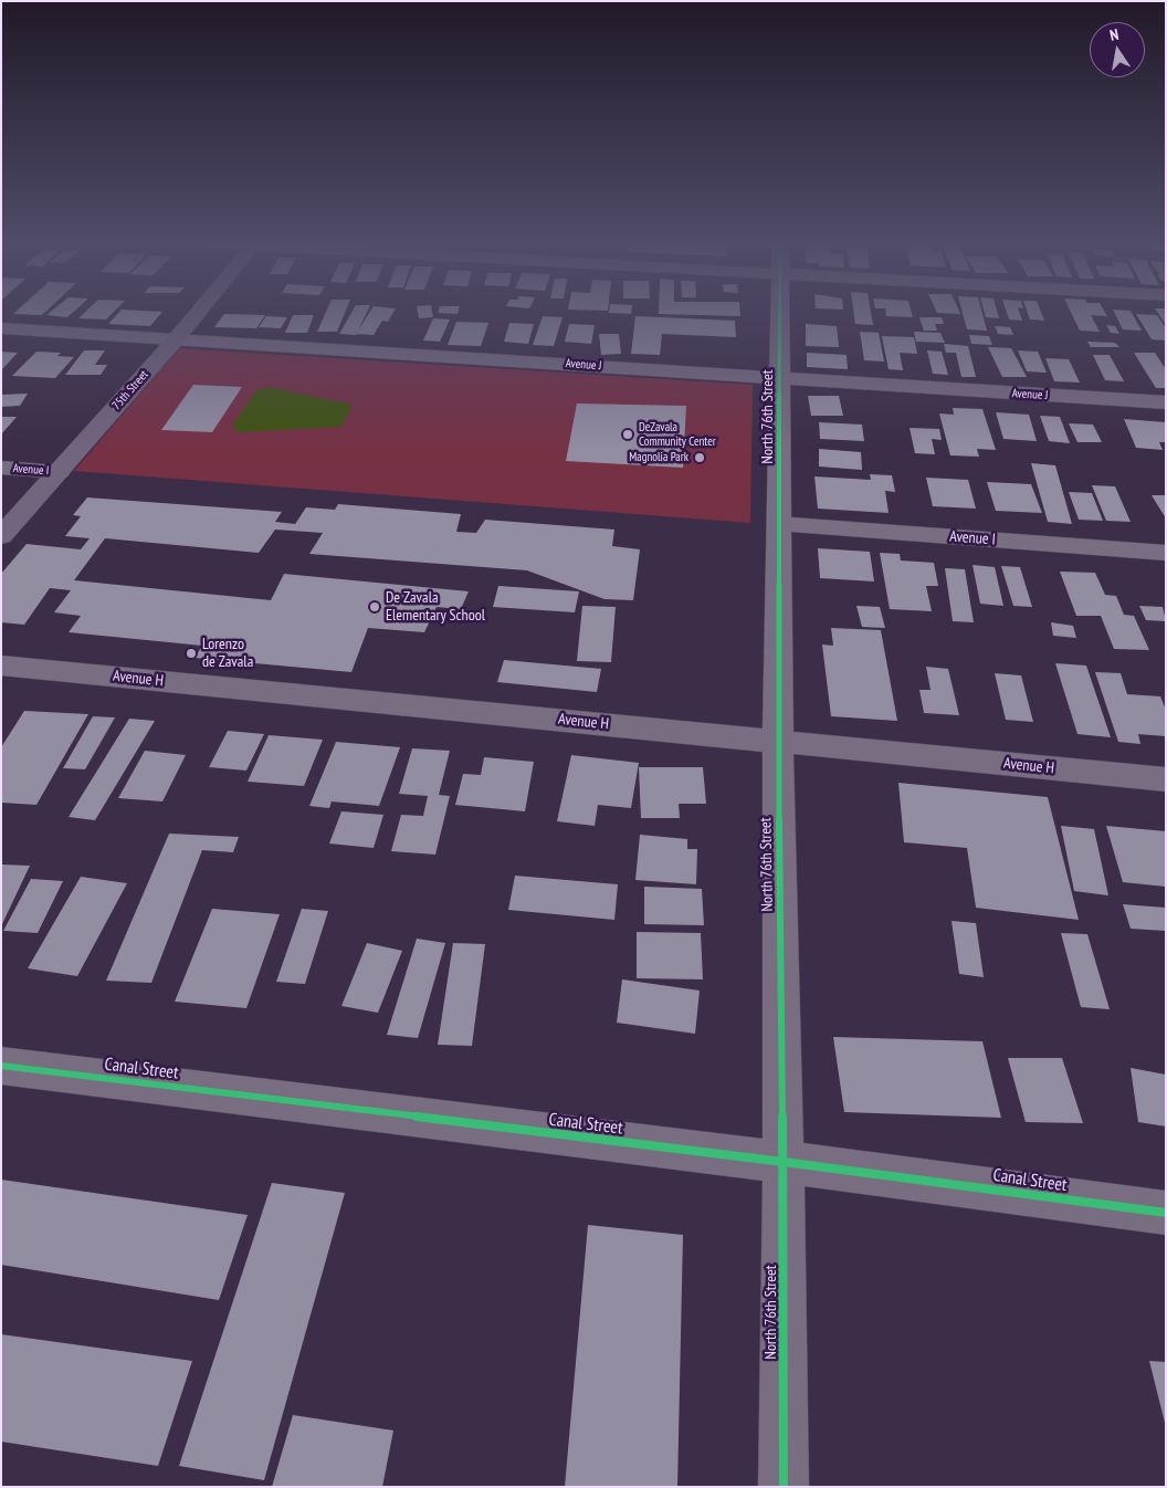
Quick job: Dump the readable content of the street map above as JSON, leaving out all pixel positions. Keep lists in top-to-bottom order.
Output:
{
  "streets": {
    "main road": ["75th Street"],
    "street": [
      "Avenue J",
      "North 76th Street",
      "Avenue I",
      "Avenue H",
      "Canal Street"
    ]
  },
  "crossings": [
    ["Avenue J", "75th Street"],
    ["Avenue J", "North 76th Street"],
    ["75th Street", "Avenue I"],
    ["North 76th Street", "Avenue I"],
    ["North 76th Street", "Avenue H"],
    ["North 76th Street", "Canal Street"]
  ],
  "places": [
    "DeZavala Community Center",
    "Magnolia Park",
    "De Zavala Elementary School",
    "Lorenzo de Zavala"
  ],
  "north": "top"
}
